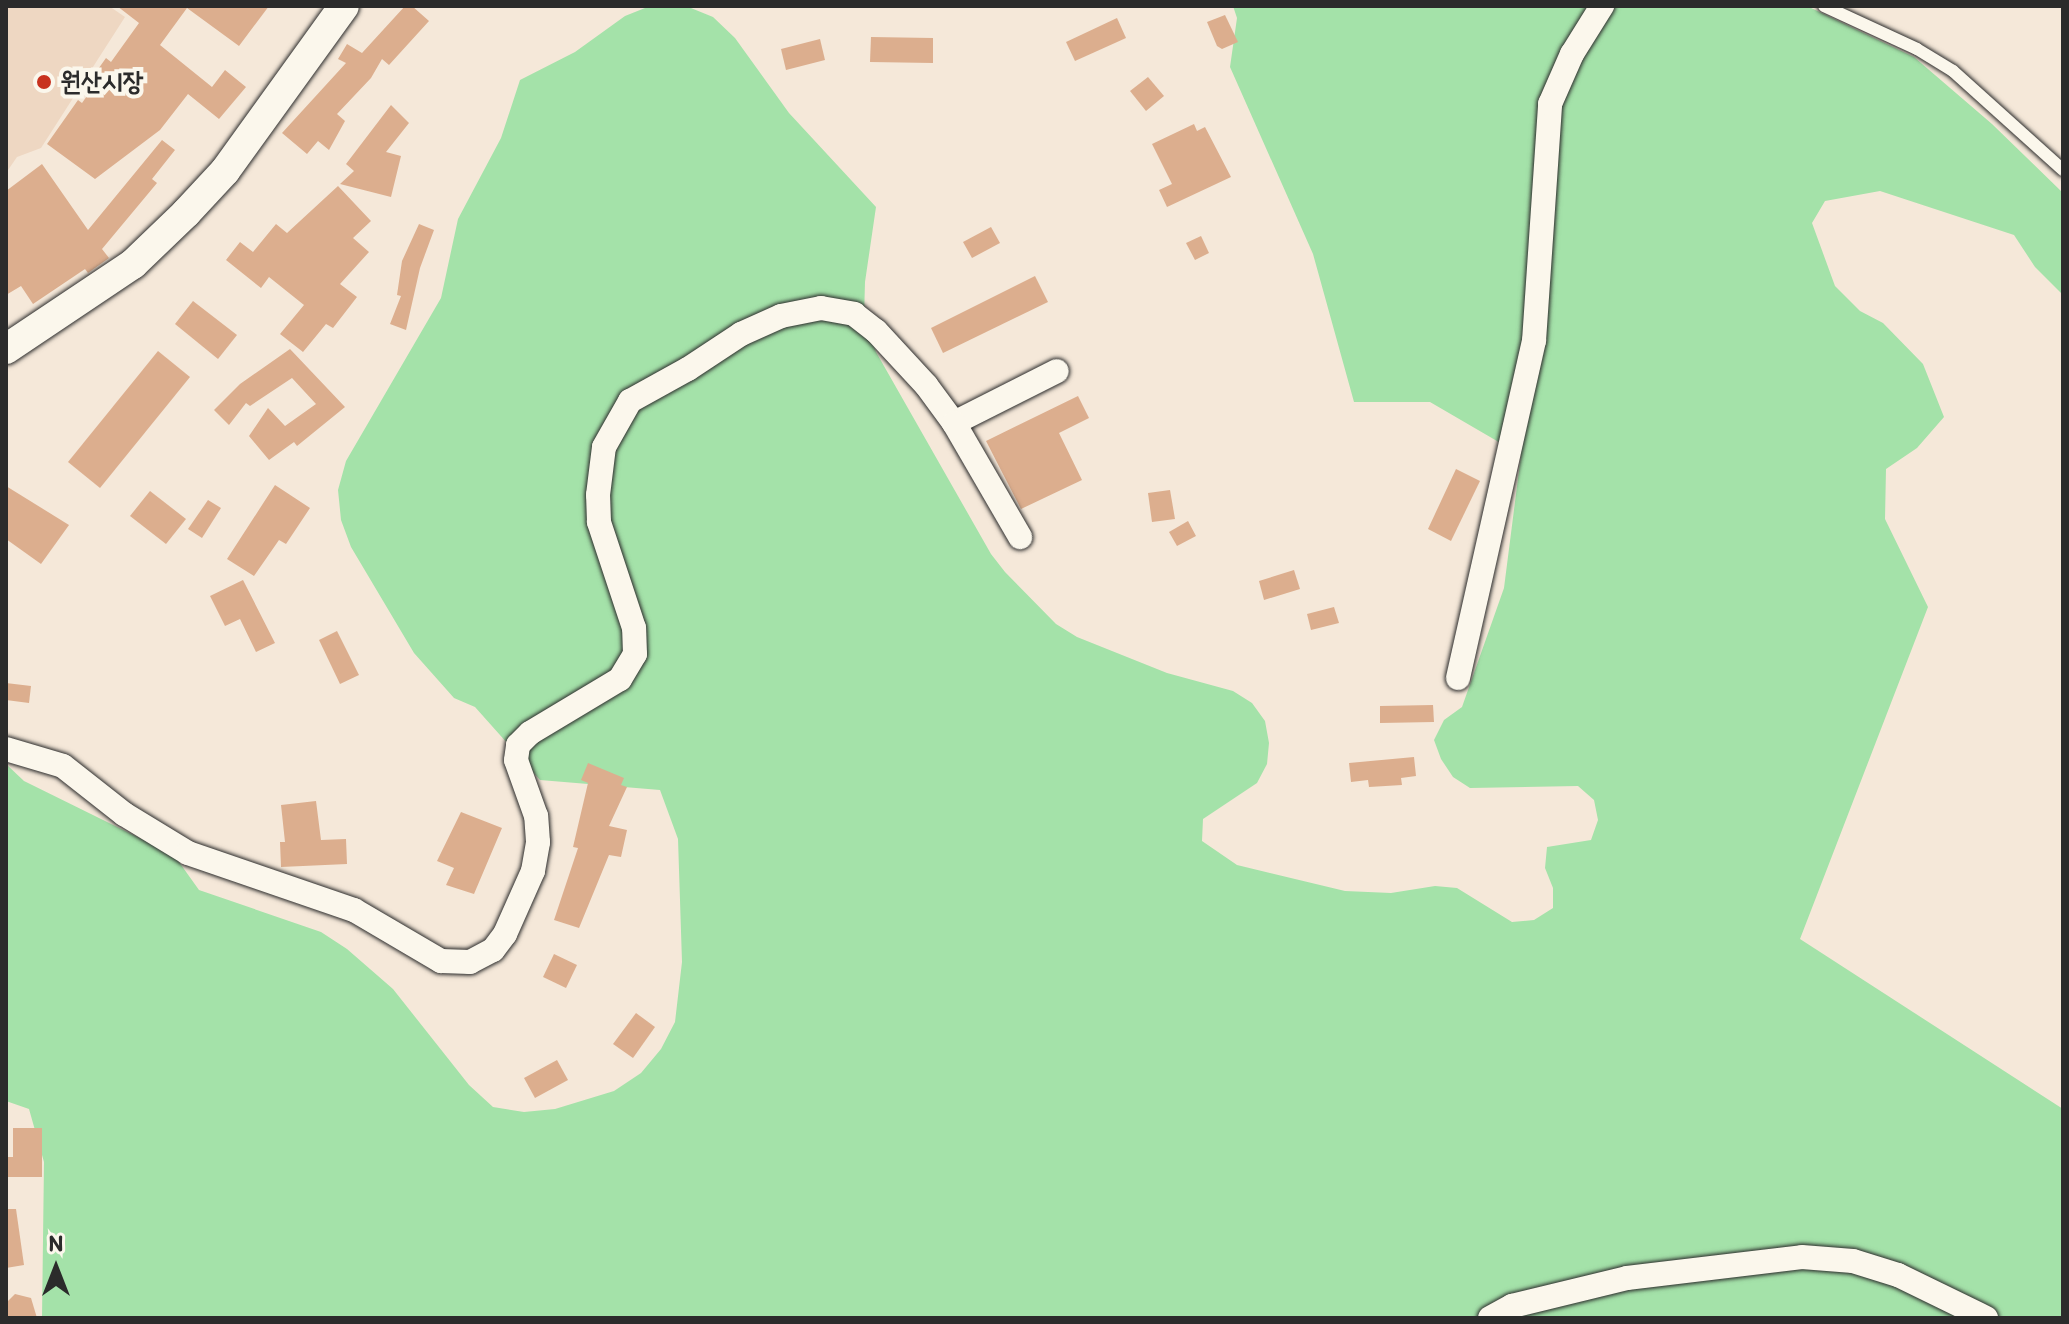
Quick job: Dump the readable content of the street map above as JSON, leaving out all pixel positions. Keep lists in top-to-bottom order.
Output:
{
  "places": ["원산시장"],
  "north": "top"
}
